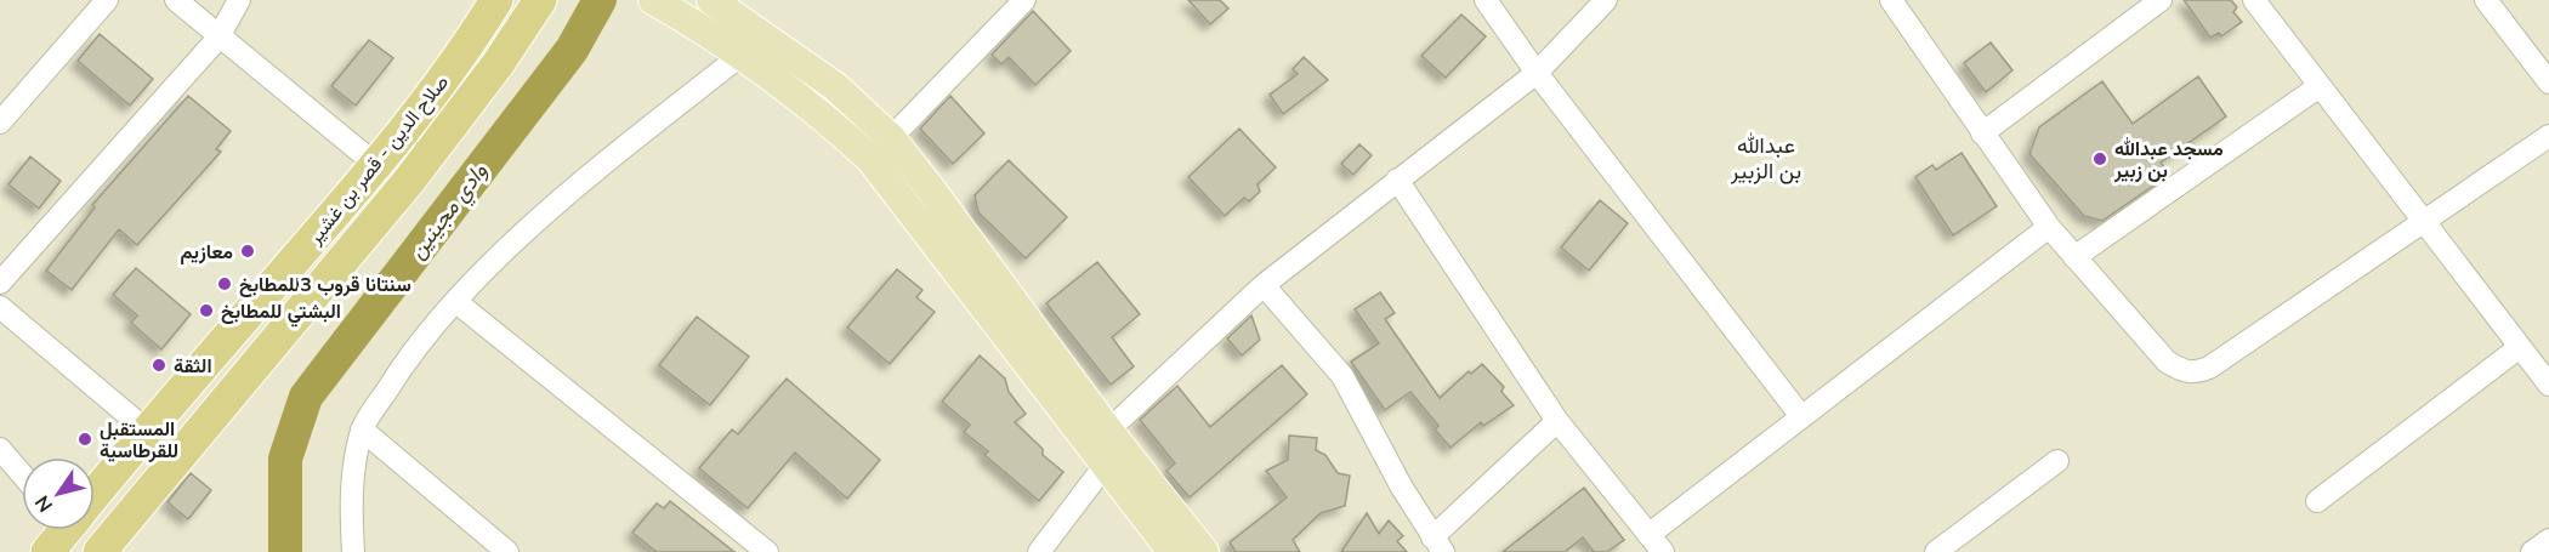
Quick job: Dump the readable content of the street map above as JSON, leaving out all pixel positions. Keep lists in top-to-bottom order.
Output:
{
  "streets": {
    "highway": ["صلاح الدين - قصر بن غشير"]
  },
  "districts": ["عبدالله بن الزبير"],
  "water": ["وادي مجينين"],
  "places": [
    "مسجد عبدالله بن زبير",
    "معازيم",
    "سنتانا قروب 3للمطابخ",
    "البشتي للمطابخ",
    "الثقة",
    "المستقبل للقرطاسية"
  ],
  "north": "bottom left"
}
